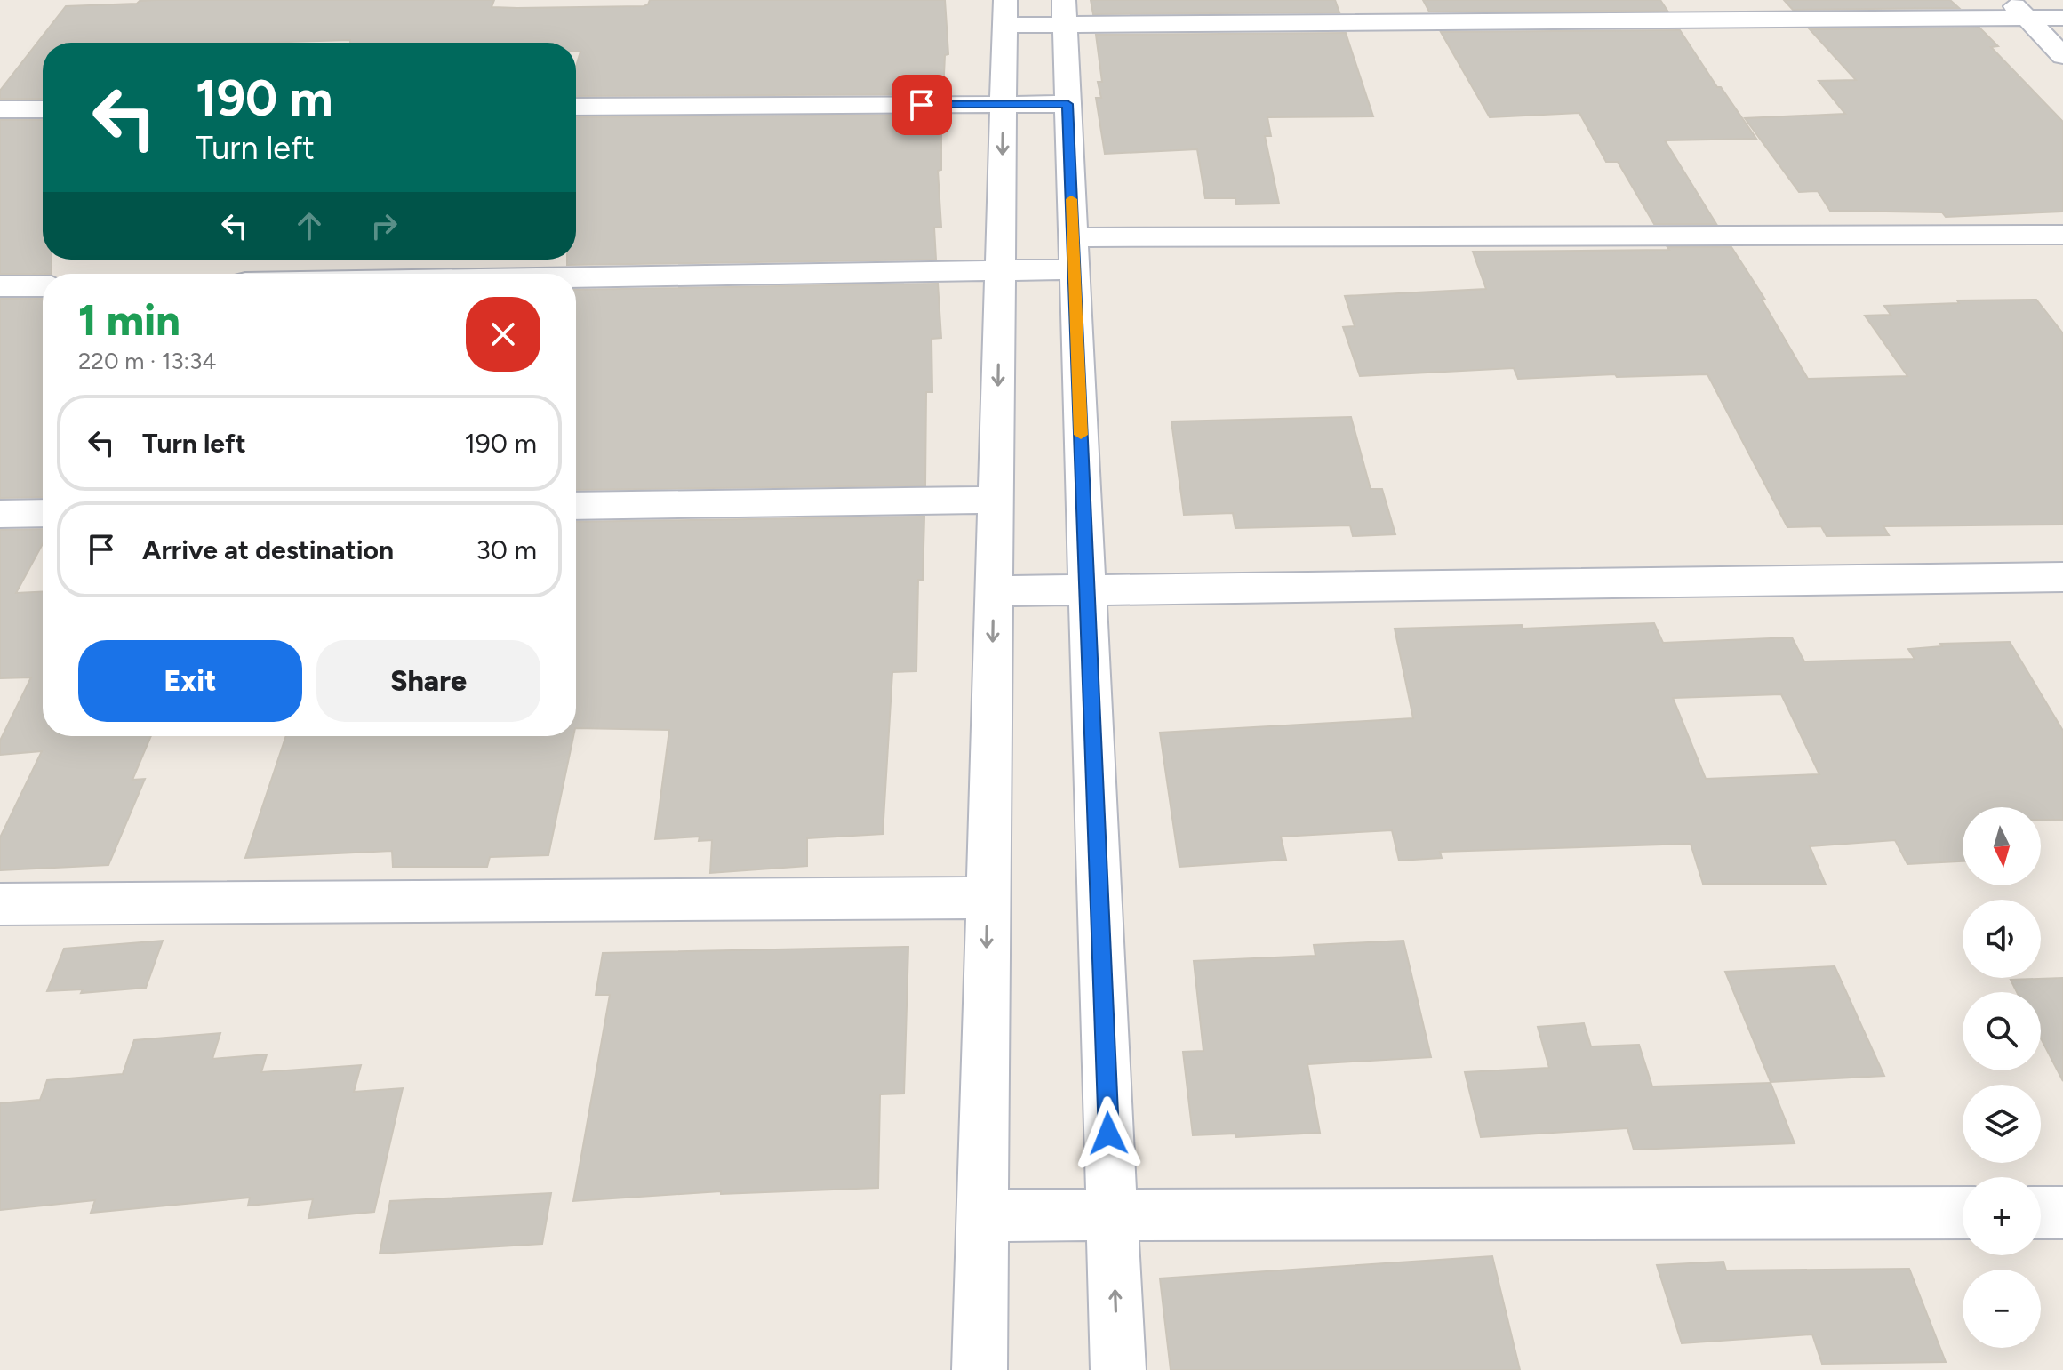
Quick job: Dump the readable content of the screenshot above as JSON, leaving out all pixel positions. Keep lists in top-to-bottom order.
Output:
{
  "north": "bottom",
  "page": {
    "turn": ["190 m", "Turn left"],
    "heading": ["1 min", "220 m · 13:34"],
    "list": [
      {
        "name": "Turn left",
        "value": "190 m"
      },
      {
        "name": "Arrive at destination",
        "value": "30 m"
      }
    ],
    "buttons": ["Exit", "Share"],
    "map_buttons": ["+", "−"]
  }
}
